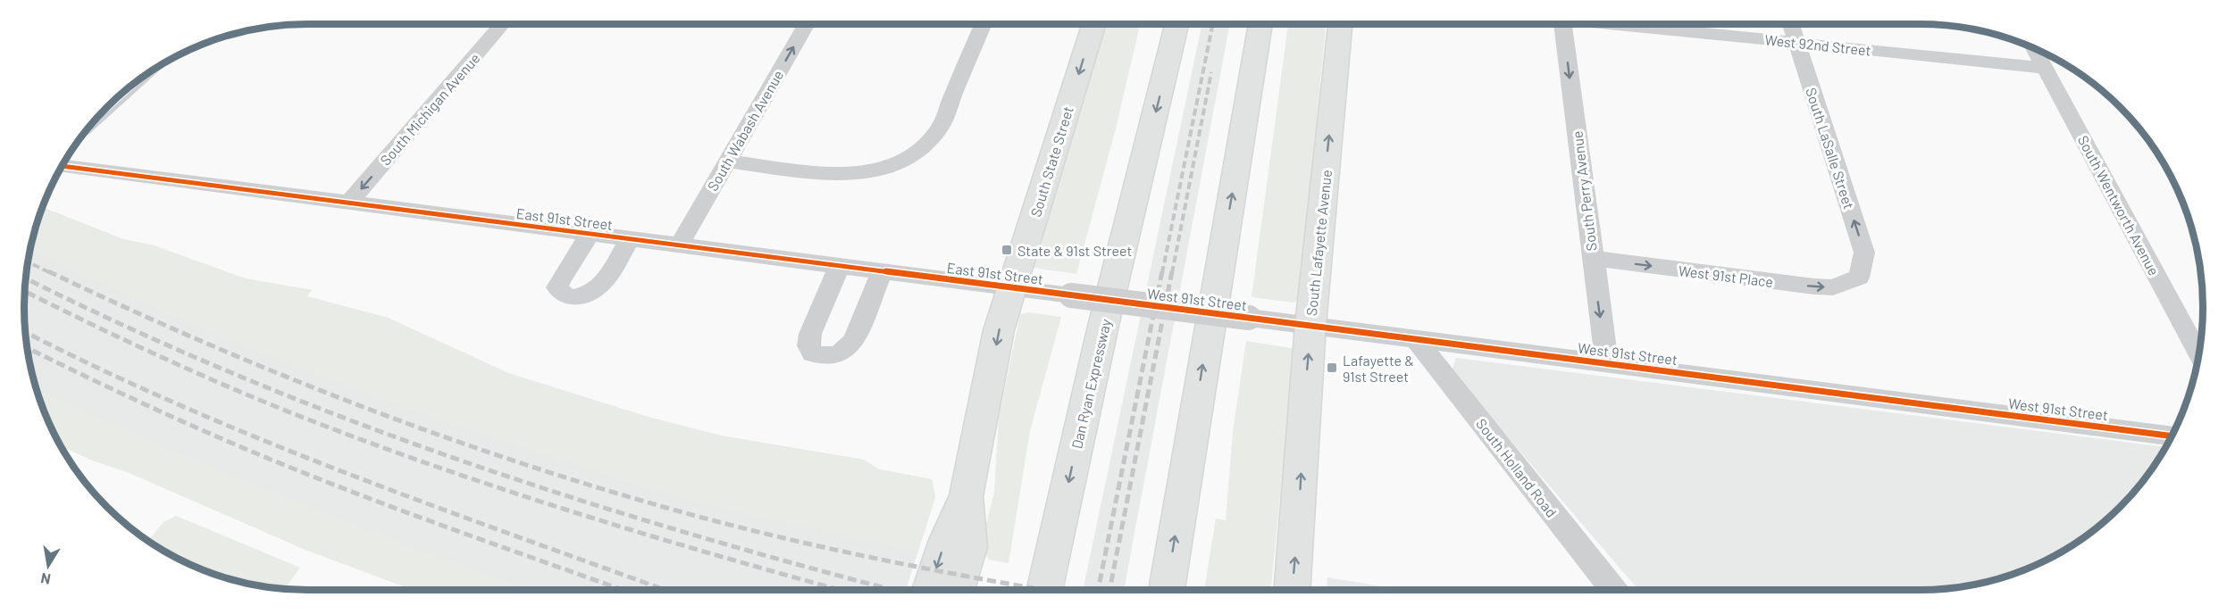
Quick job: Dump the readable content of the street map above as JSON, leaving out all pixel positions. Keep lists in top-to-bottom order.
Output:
{
  "streets": {
    "main road": ["South State Street", "South Lafayette Avenue", "Dan Ryan Expressway"],
    "street": [
      "West 92nd Street",
      "South Michigan Avenue",
      "South Wabash Avenue",
      "South LaSalle Street",
      "South Perry Avenue",
      "South Wentworth Avenue",
      "East 91st Street",
      "West 91st Place",
      "West 91st Street",
      "South Holland Road"
    ]
  },
  "crossings": [
    ["West 92nd Street", "South LaSalle Street"],
    ["West 92nd Street", "South Wentworth Avenue"],
    ["South Michigan Avenue", "East 91st Street"],
    ["South Wabash Avenue", "East 91st Street"],
    ["South LaSalle Street", "West 91st Place"],
    ["South State Street", "East 91st Street"],
    ["South Perry Avenue", "West 91st Place"],
    ["South Perry Avenue", "West 91st Street"],
    ["East 91st Street", "West 91st Street"],
    ["South Lafayette Avenue", "West 91st Street"],
    ["West 91st Street", "South Holland Road"]
  ],
  "one_way": [
    "South Michigan Avenue",
    "South Wabash Avenue",
    "South LaSalle Street",
    "South Perry Avenue",
    "West 91st Place"
  ],
  "places": {
    "transit": ["State & 91st Street", "Lafayette & 91st Street"]
  },
  "north": "bottom"
}
